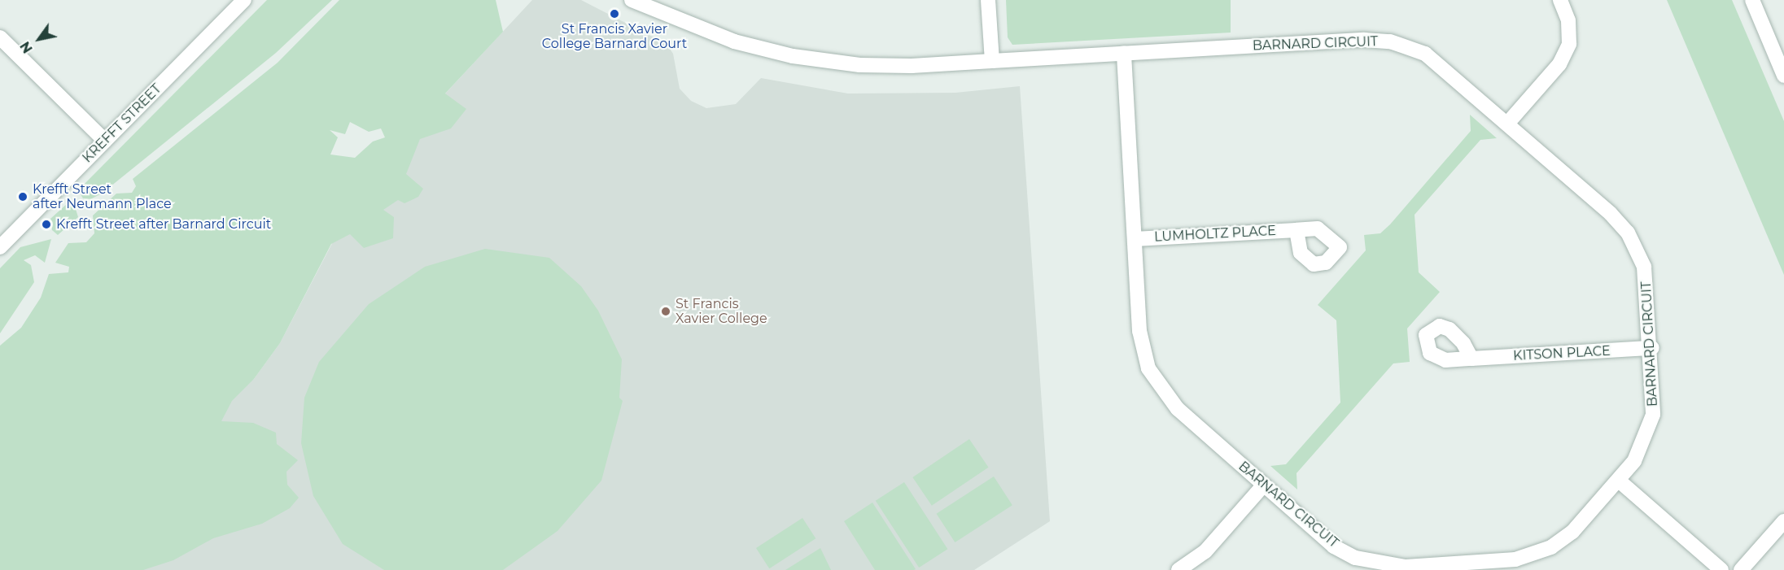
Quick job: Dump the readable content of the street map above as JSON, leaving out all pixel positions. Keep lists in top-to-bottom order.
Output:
{
  "streets": {
    "street": [
      "BARNARD CIRCUIT",
      "KREFFT STREET",
      "LUMHOLTZ PLACE",
      "KITSON PLACE"
    ]
  },
  "crossings": [
    ["BARNARD CIRCUIT", "LUMHOLTZ PLACE"],
    ["BARNARD CIRCUIT", "KITSON PLACE"]
  ],
  "places": [
    "St Francis Xavier College Barnard Court",
    "Krefft Street after Neumann Place",
    "Krefft Street after Barnard Circuit",
    "St Francis Xavier College"
  ],
  "north": "bottom left"
}
